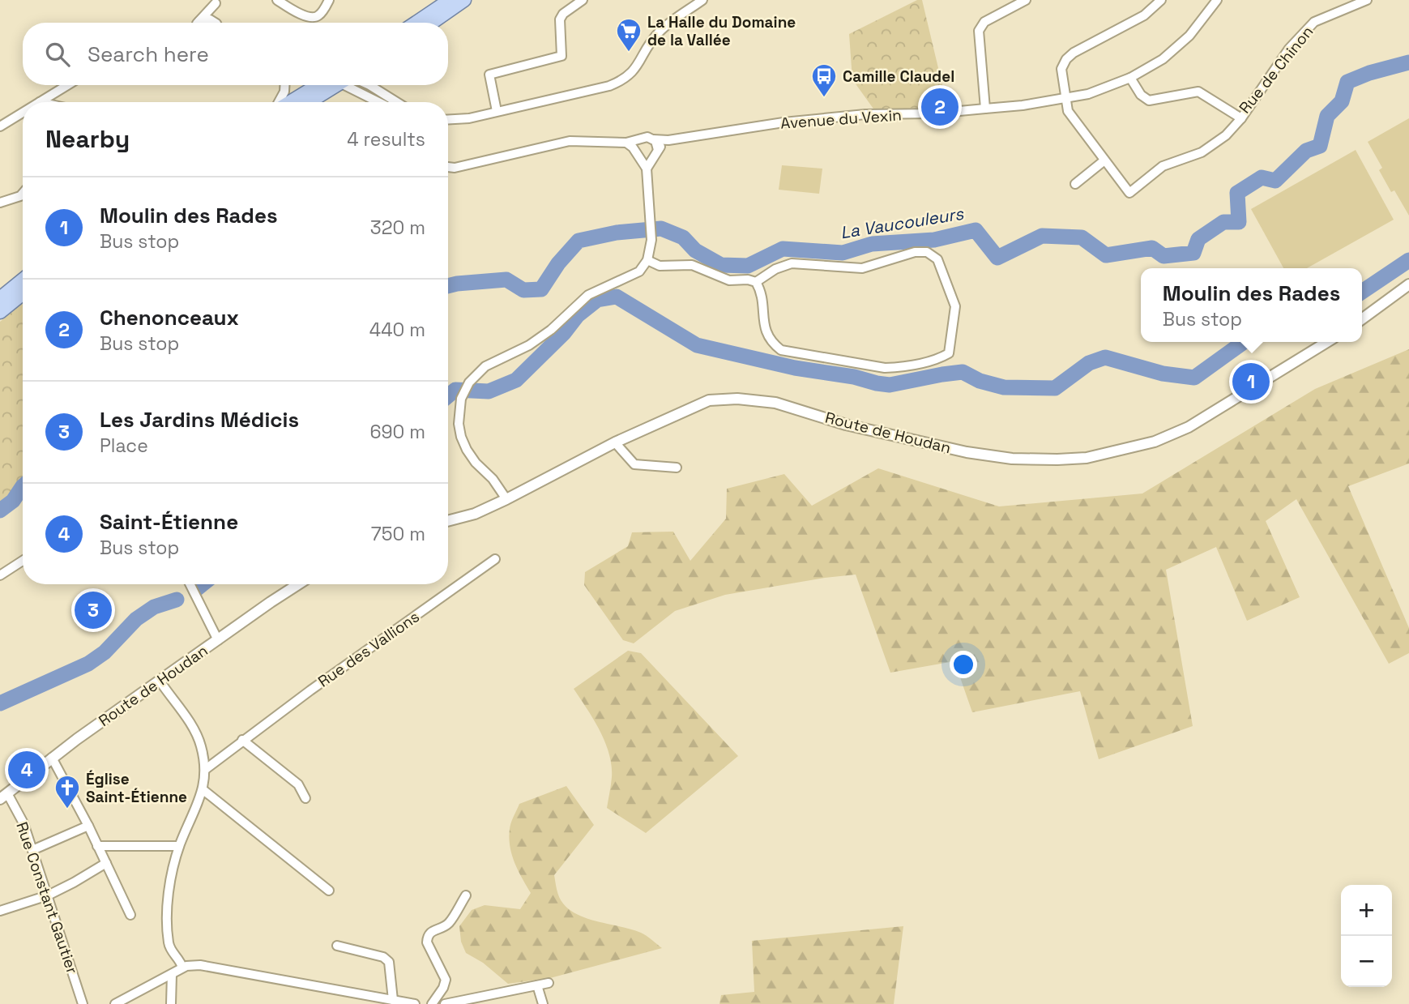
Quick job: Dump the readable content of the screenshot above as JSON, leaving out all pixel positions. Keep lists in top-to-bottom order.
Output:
{
  "streets": {
    "street": [
      "Rue de Chinon",
      "Avenue du Vexin",
      "Route de Houdan",
      "Rue des Vallions",
      "Rue Constant Gautier"
    ]
  },
  "crossings": [
    ["Rue de Chinon", "Avenue du Vexin"],
    ["Route de Houdan", "Rue Constant Gautier"]
  ],
  "water": ["La Vaucouleurs"],
  "places": {
    "supermarket": ["La Halle du Domaine de la Vallée"],
    "bus stop": ["Camille Claudel"],
    "church": ["Église Saint-Étienne"]
  },
  "page": {
    "search": "Search here",
    "pins": [
      "2",
      "1",
      "3",
      "4"
    ],
    "heading": ["Nearby", "4 results"],
    "list": [
      {
        "mark": "1",
        "name": "Moulin des Rades",
        "note": "Bus stop",
        "value": "320 m"
      },
      {
        "mark": "2",
        "name": "Chenonceaux",
        "note": "Bus stop",
        "value": "440 m"
      },
      {
        "mark": "3",
        "name": "Les Jardins Médicis",
        "note": "Place",
        "value": "690 m"
      },
      {
        "mark": "4",
        "name": "Saint-Étienne",
        "note": "Bus stop",
        "value": "750 m"
      }
    ],
    "popup": ["Moulin des Rades", "Bus stop"],
    "map_buttons": ["+", "−"]
  }
}
